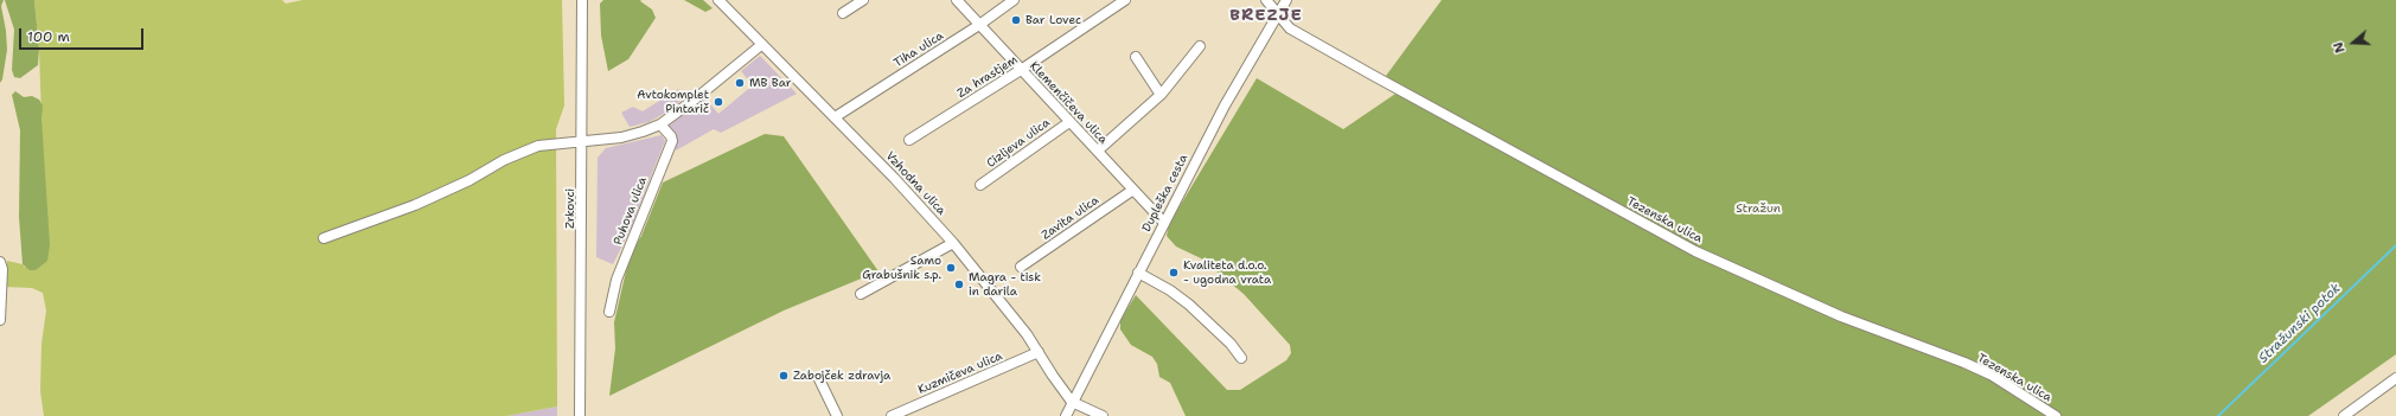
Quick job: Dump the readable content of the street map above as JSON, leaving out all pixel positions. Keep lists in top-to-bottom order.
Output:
{
  "streets": {
    "street": [
      "Tiha ulica",
      "Za hrastjem",
      "Klemenčičeva ulica",
      "Cizljeva ulica",
      "Vzhodna ulica",
      "Dupleška cesta",
      "Zrkovci",
      "Puhova ulica",
      "Zavita ulica",
      "Tezenska ulica",
      "Kuzmičeva ulica"
    ]
  },
  "crossings": [
    ["Tiha ulica", "Klemenčičeva ulica"],
    ["Tiha ulica", "Vzhodna ulica"],
    ["Za hrastjem", "Klemenčičeva ulica"],
    ["Klemenčičeva ulica", "Cizljeva ulica"],
    ["Klemenčičeva ulica", "Dupleška cesta"],
    ["Klemenčičeva ulica", "Zavita ulica"],
    ["Vzhodna ulica", "Dupleška cesta"],
    ["Vzhodna ulica", "Kuzmičeva ulica"],
    ["Dupleška cesta", "Tezenska ulica"]
  ],
  "districts": ["BREZJE"],
  "water": ["Stražunski potok"],
  "parks": ["Stražun"],
  "places": [
    "Bar Lovec",
    "MB Bar",
    "Avtokomplet Pintarič",
    "Samo Grabušnik s.p.",
    "Kvaliteta d.o.o. - ugodna vrata",
    "Magra - tisk in darila",
    "Zabojček zdravja"
  ],
  "scale_bar": "100 m",
  "north": "left"
}
